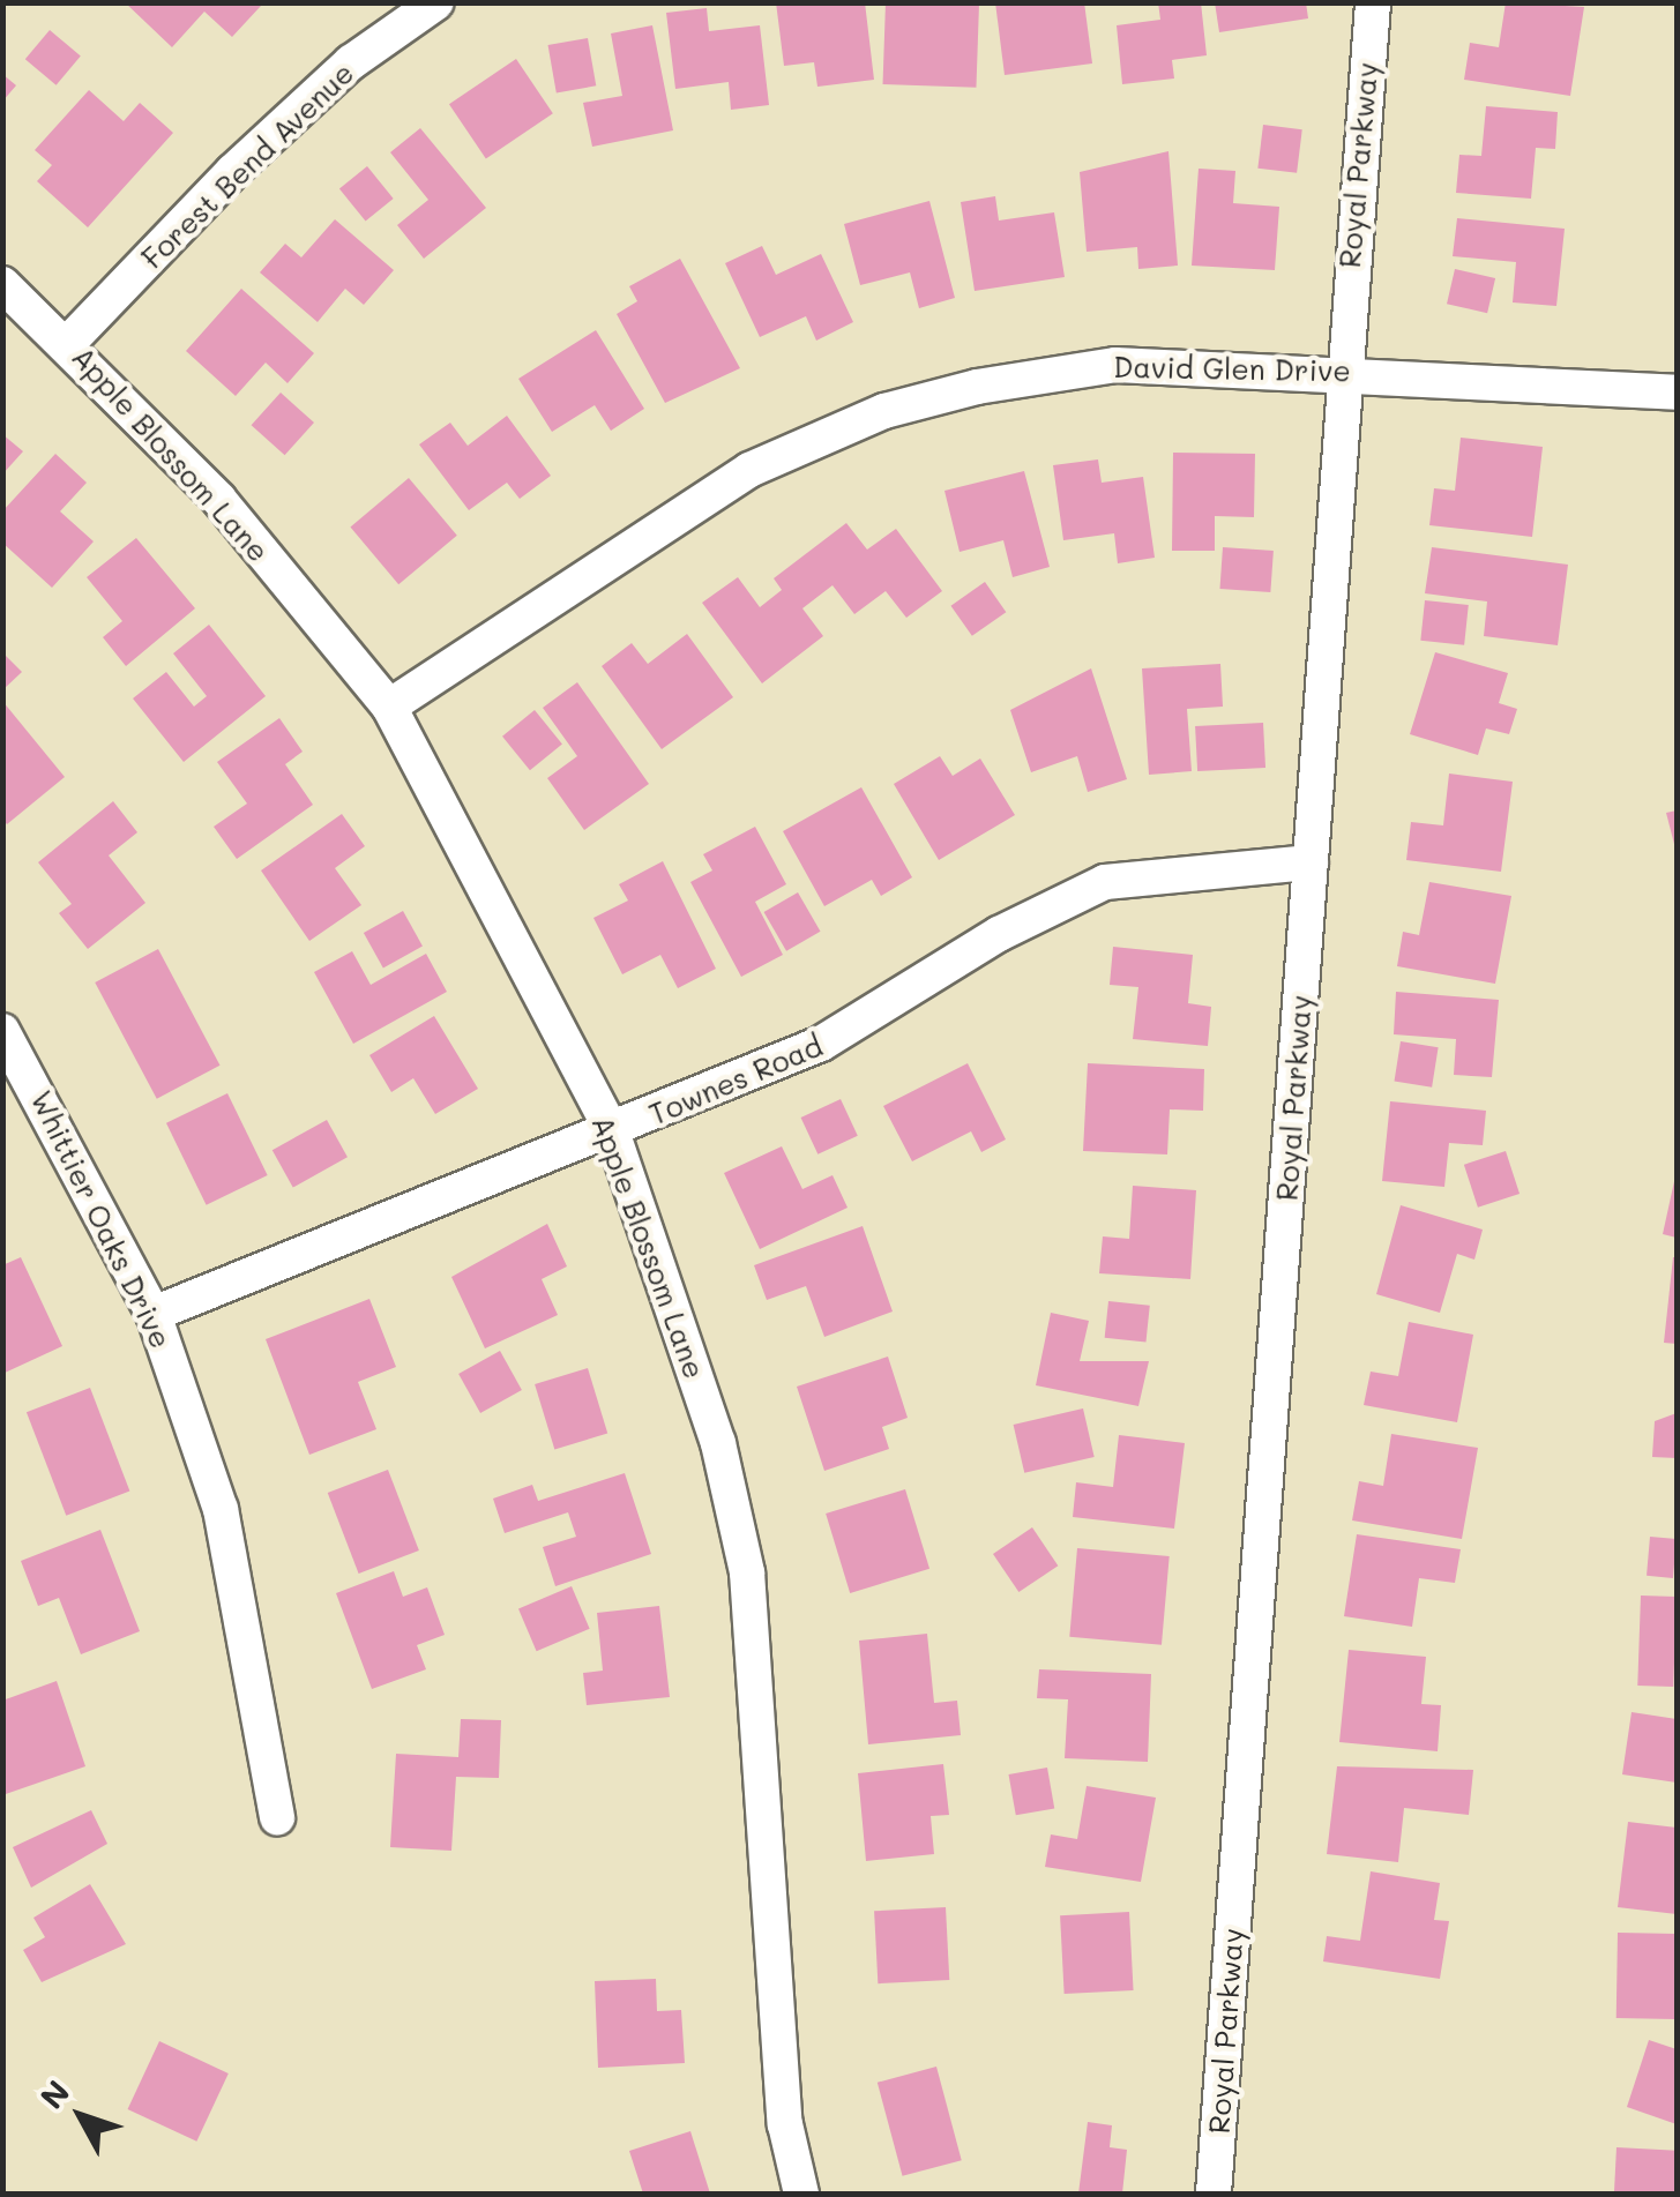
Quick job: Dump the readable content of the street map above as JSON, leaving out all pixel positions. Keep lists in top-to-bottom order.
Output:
{
  "streets": {
    "street": [
      "Forest Bend Avenue",
      "Royal Parkway",
      "David Glen Drive",
      "Apple Blossom Lane",
      "Townes Road",
      "Whittier Oaks Drive"
    ]
  },
  "crossings": [
    ["Forest Bend Avenue", "Apple Blossom Lane"],
    ["Royal Parkway", "David Glen Drive"],
    ["Royal Parkway", "Townes Road"],
    ["David Glen Drive", "Apple Blossom Lane"],
    ["Apple Blossom Lane", "Townes Road"],
    ["Townes Road", "Whittier Oaks Drive"]
  ],
  "north": "top left"
}
